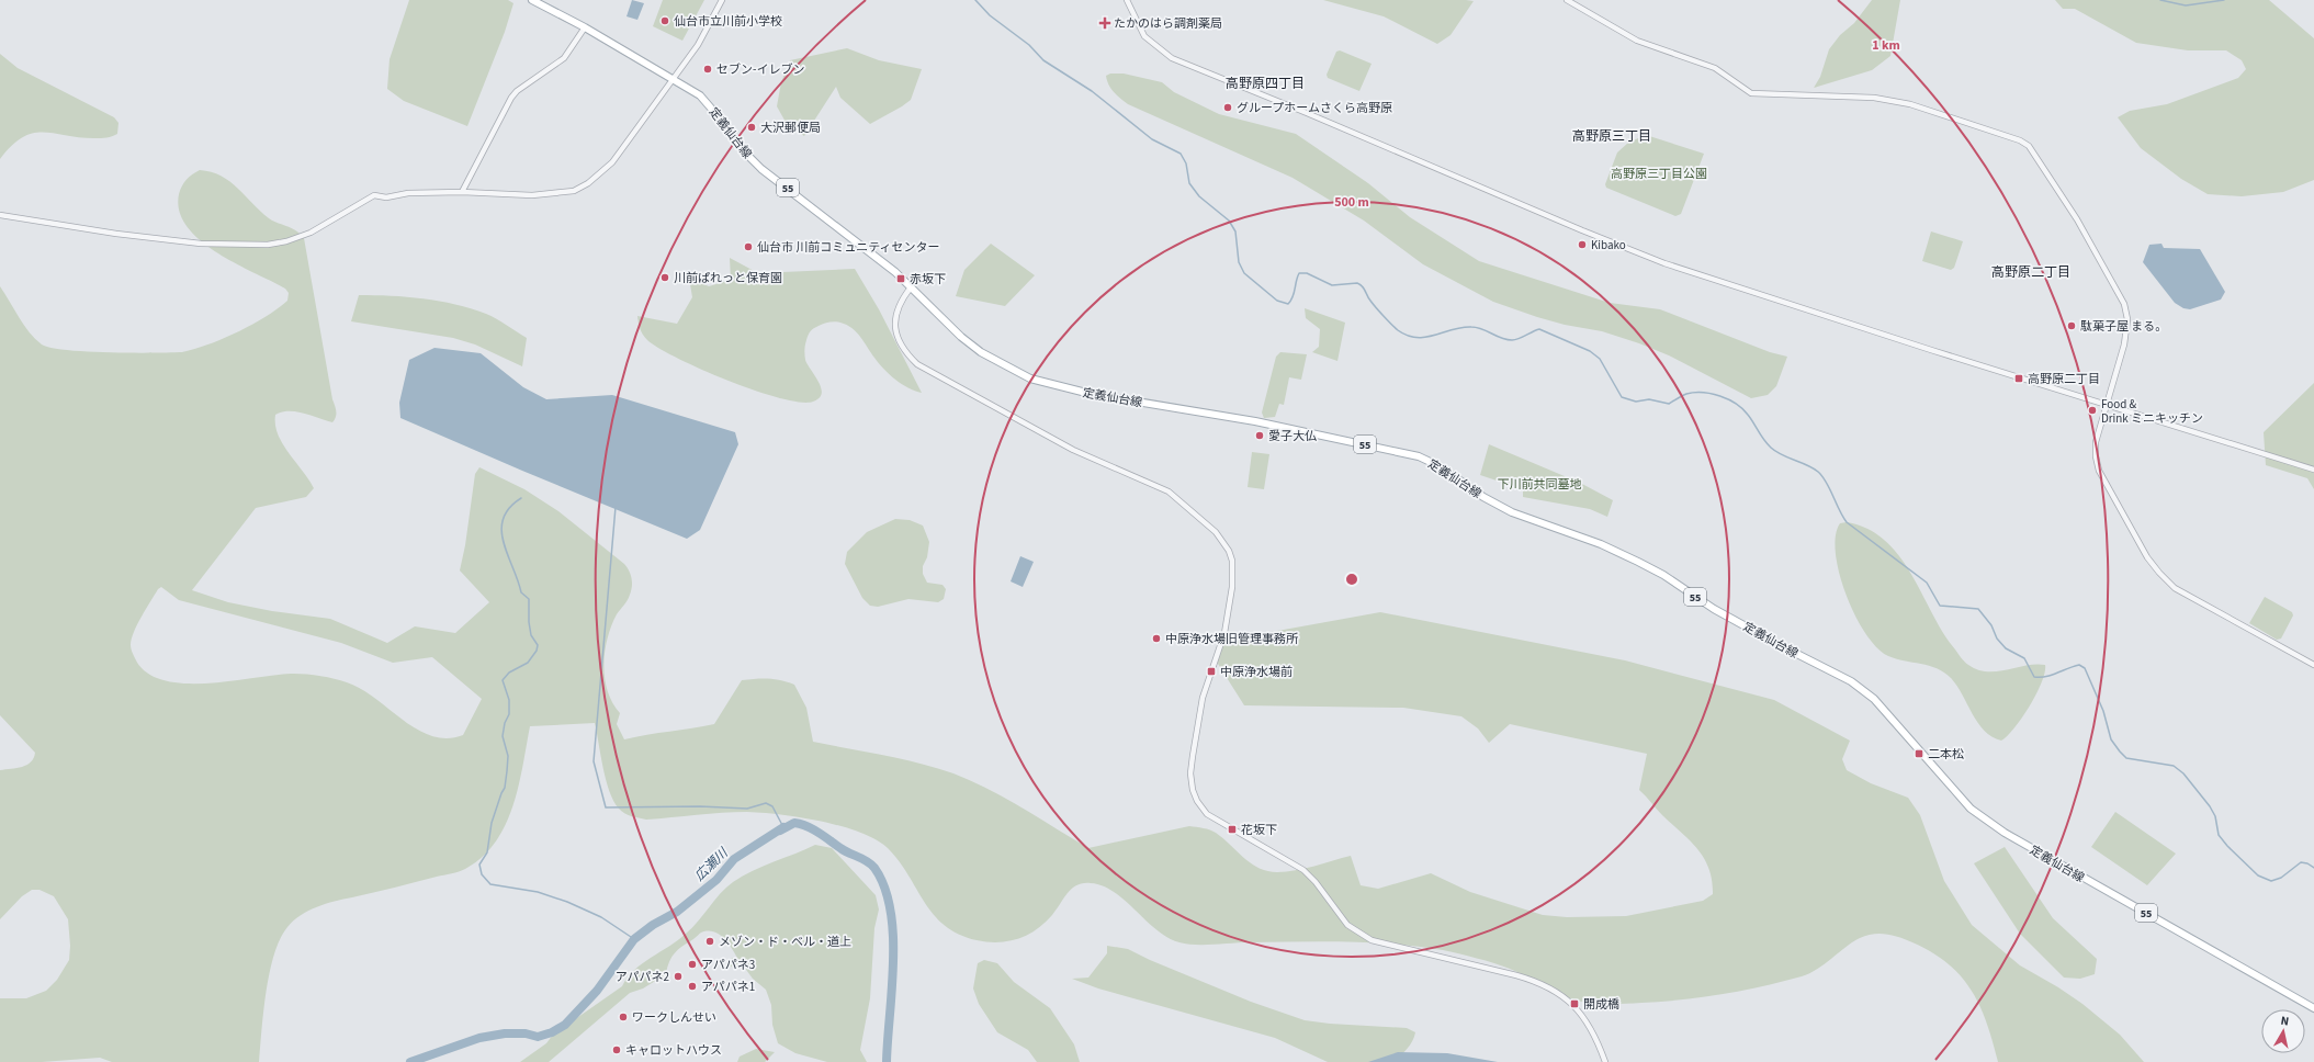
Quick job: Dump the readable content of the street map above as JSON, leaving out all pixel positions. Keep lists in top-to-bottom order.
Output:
{
  "streets": {
    "main road": ["定義仙台線", "55"]
  },
  "districts": ["高野原四丁目", "高野原三丁目", "高野原二丁目"],
  "water": ["広瀬川"],
  "parks": ["高野原三丁目公園", "下川前共同墓地"],
  "places": {
    "other": [
      "仙台市立川前小学校",
      "セブン-イレブン",
      "グループホームさくら高野原",
      "大沢郵便局",
      "Kibako",
      "仙台市 川前コミュニティセンター",
      "川前ぱれっと保育園",
      "駄菓子屋 まる。",
      "Food & Drink ミニキッチン",
      "愛子大仏",
      "中原浄水場旧管理事務所",
      "メゾン・ド・ベル・道上",
      "アパパネ3",
      "アパパネ2",
      "アパパネ1",
      "ワークしんせい",
      "キャロットハウス"
    ],
    "health": ["たかのはら調剤薬局"],
    "transit": [
      "赤坂下",
      "高野原二丁目",
      "中原浄水場前",
      "二本松",
      "花坂下",
      "開成橋"
    ]
  },
  "north": "top",
  "rings": ["1 km", "500 m"]
}
